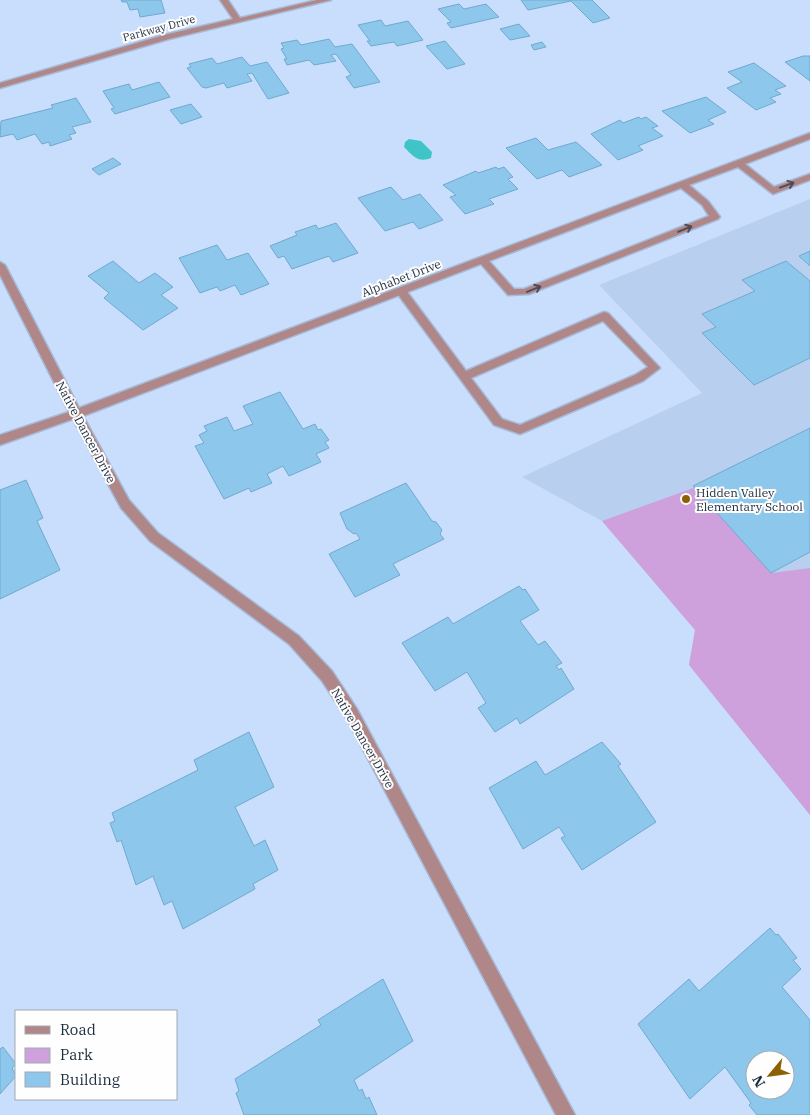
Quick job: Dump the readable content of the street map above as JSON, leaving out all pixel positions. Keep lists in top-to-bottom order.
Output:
{
  "streets": {
    "street": ["Parkway Drive", "Alphabet Drive", "Native Dancer Drive"]
  },
  "crossings": [
    ["Alphabet Drive", "Native Dancer Drive"]
  ],
  "places": ["Hidden Valley Elementary School"],
  "legend": ["Road", "Park", "Building"],
  "north": "bottom left"
}
